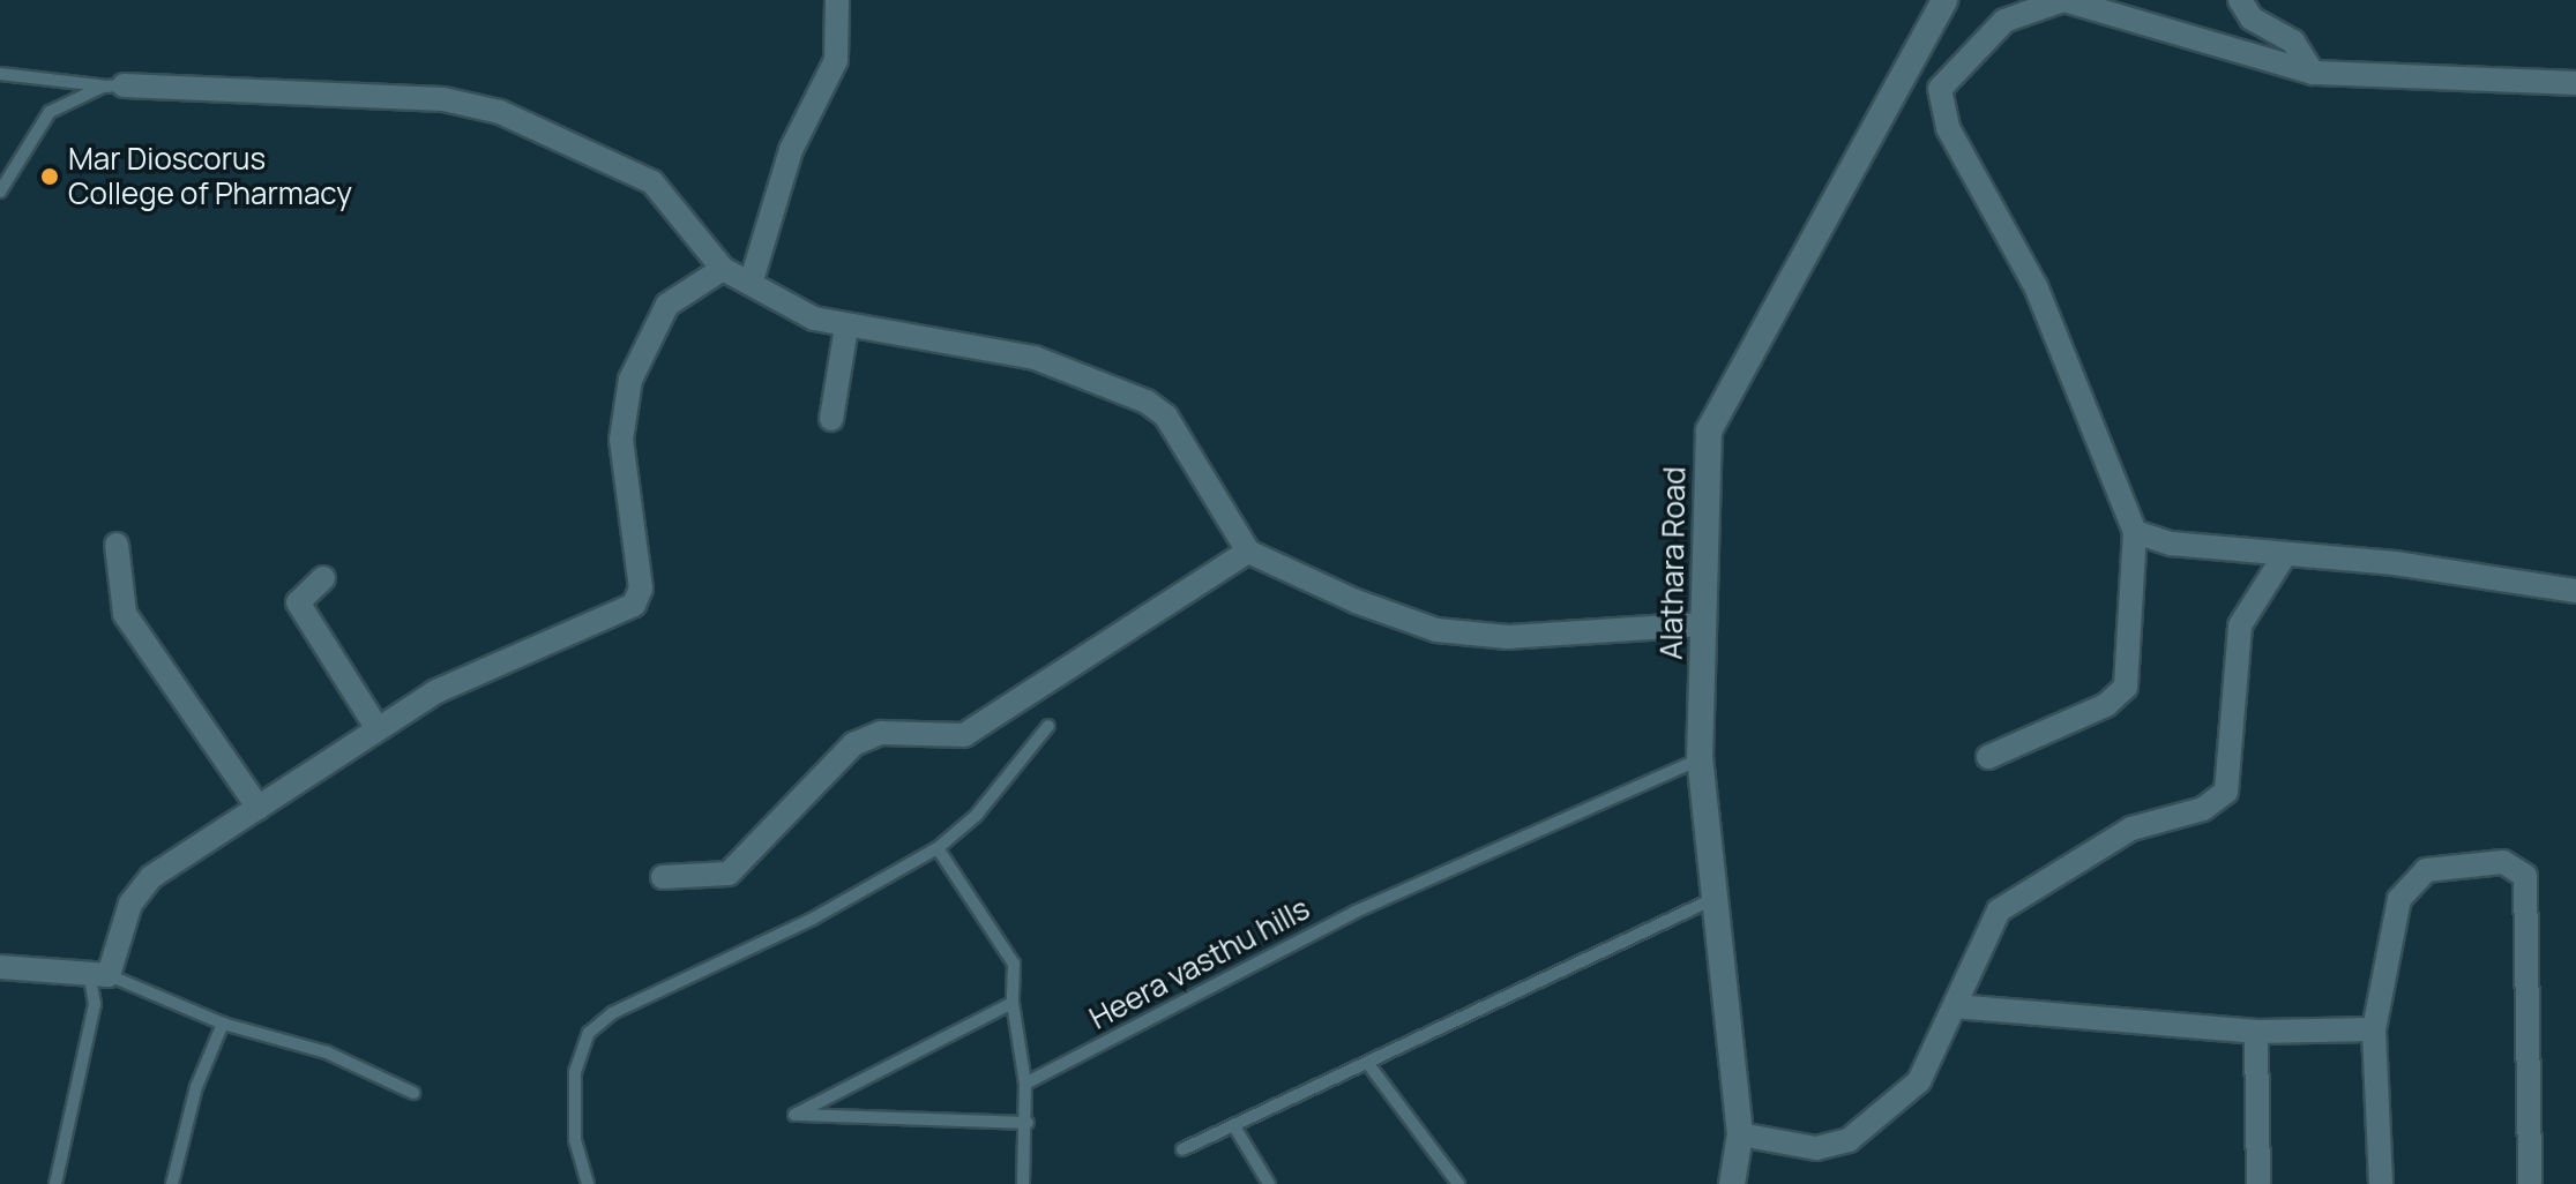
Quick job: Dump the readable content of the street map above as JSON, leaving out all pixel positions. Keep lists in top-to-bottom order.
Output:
{
  "streets": {
    "street": ["Alathara Road"],
    "lane": ["Heera vasthu hills"]
  },
  "crossings": [
    ["Alathara Road", "Heera vasthu hills"]
  ],
  "places": ["Mar Dioscorus College of Pharmacy"]
}
